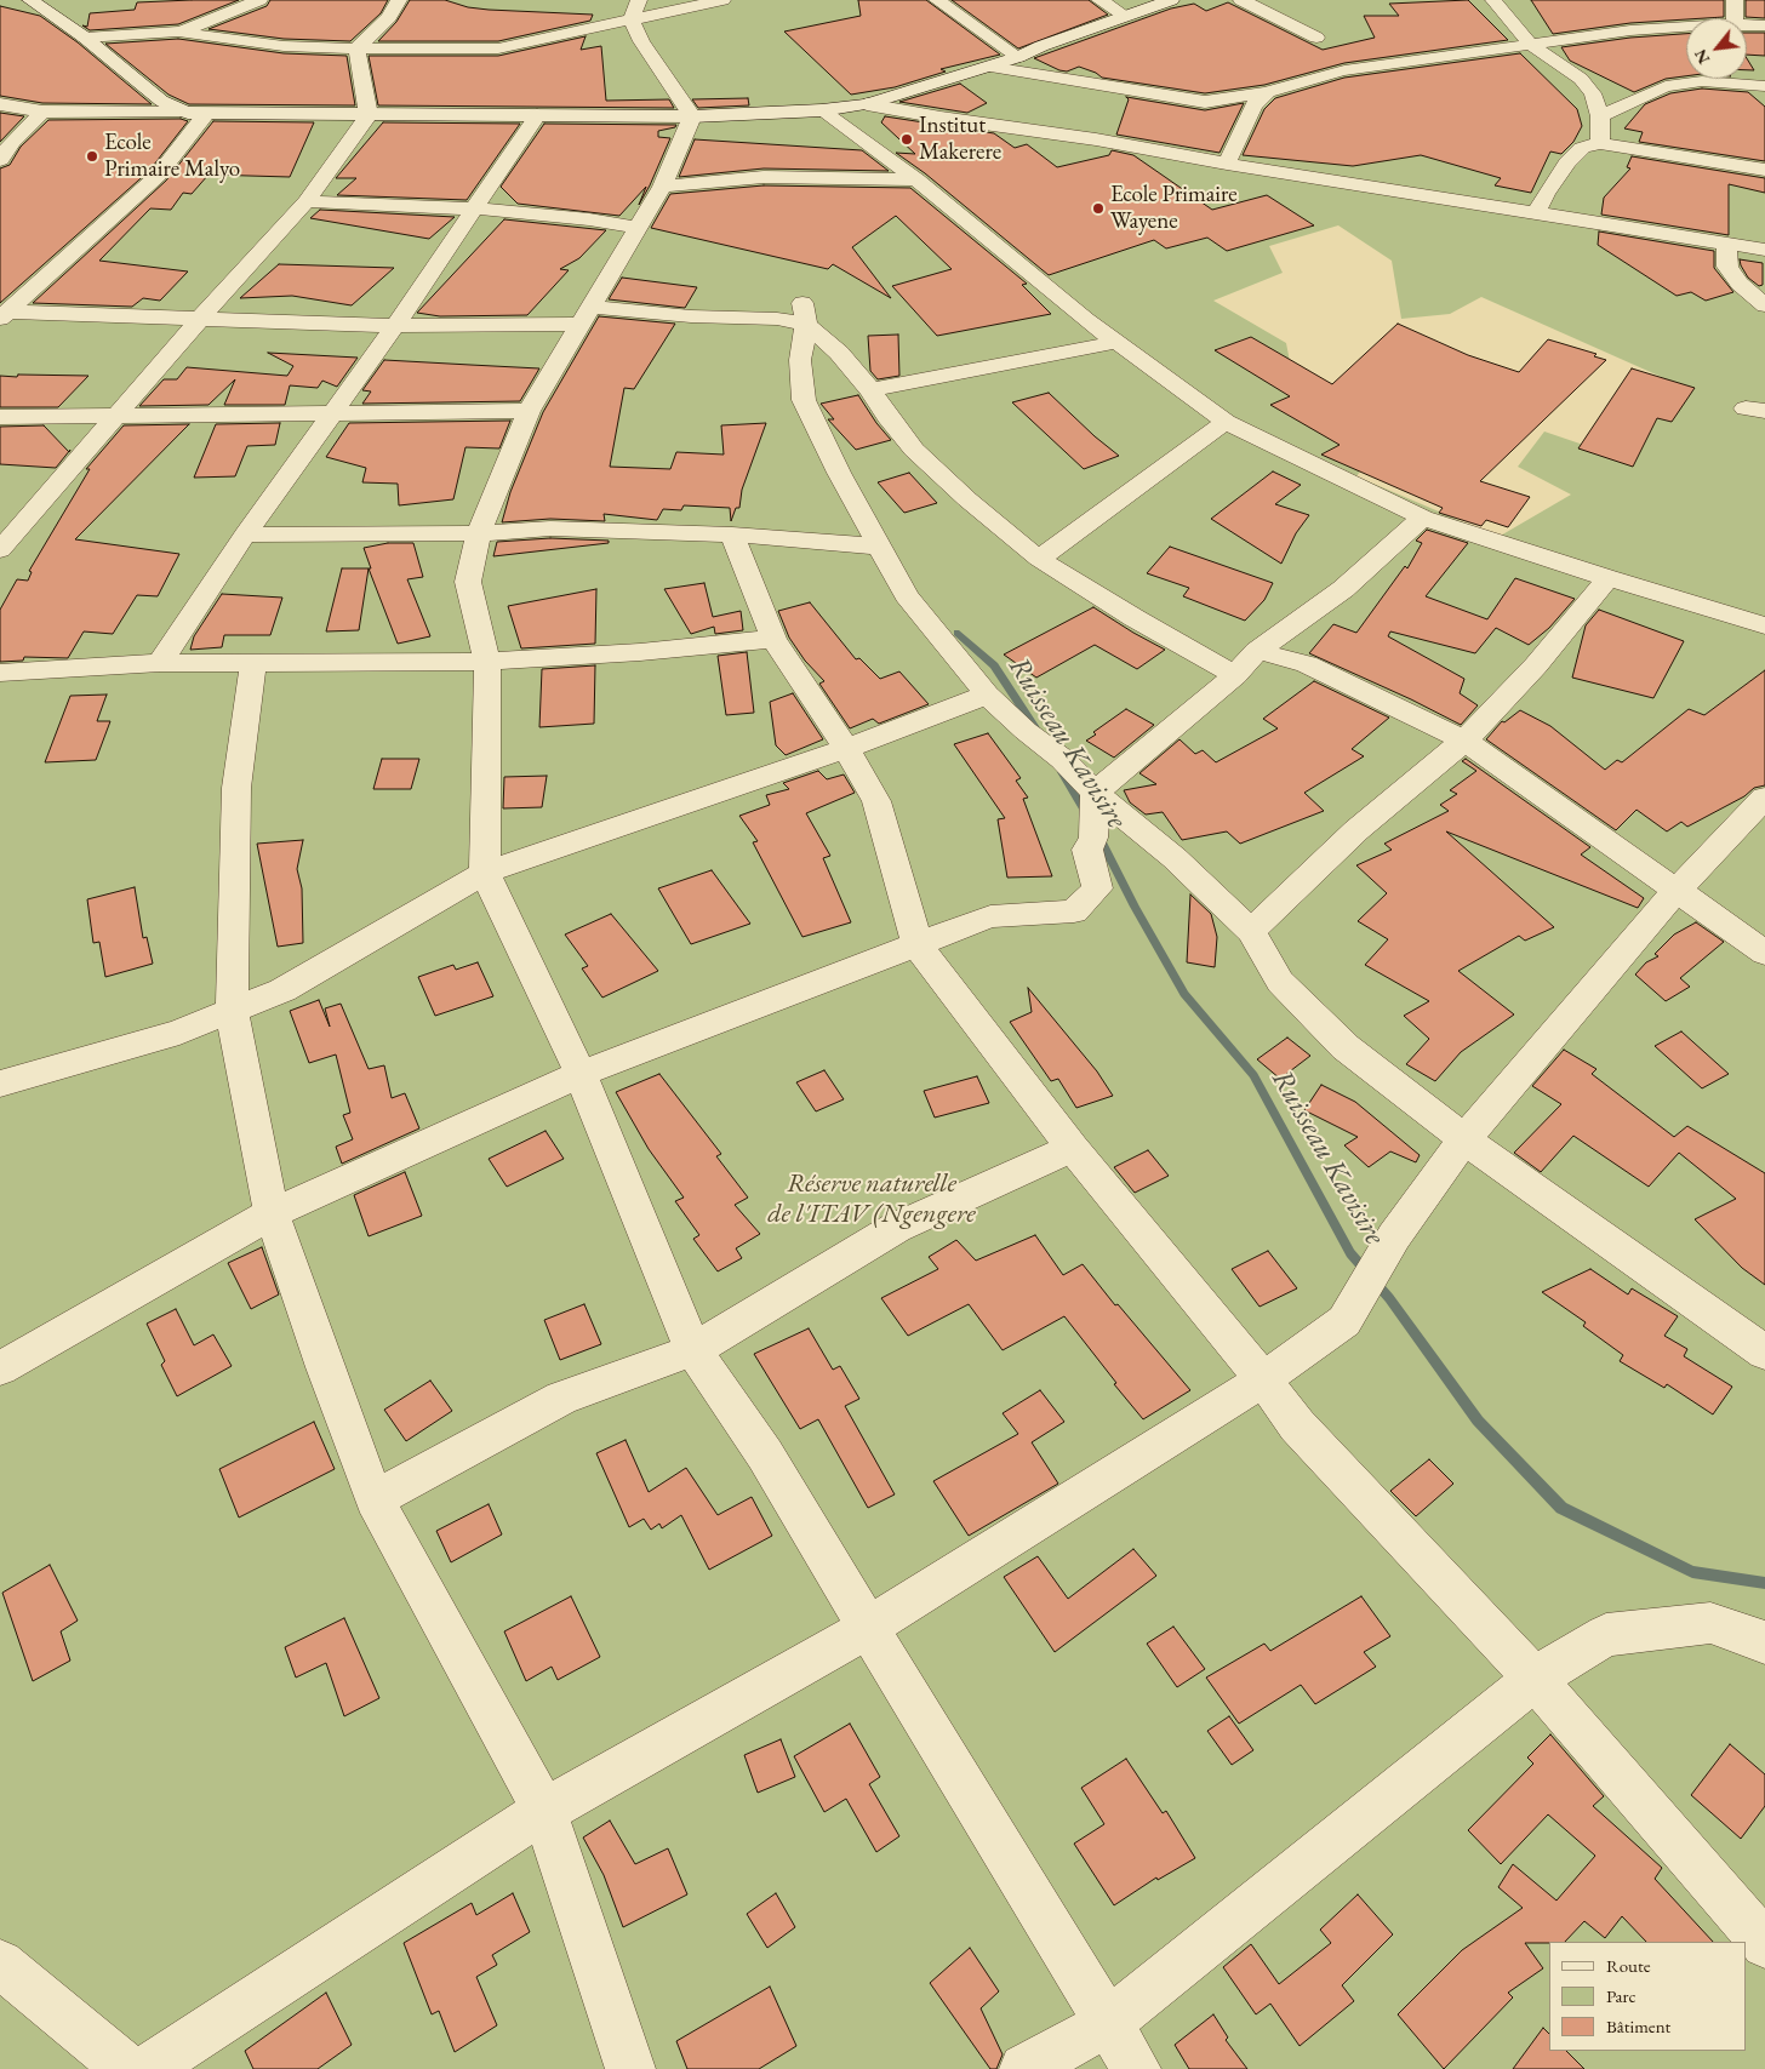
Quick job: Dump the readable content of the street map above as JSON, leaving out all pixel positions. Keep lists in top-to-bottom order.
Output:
{
  "water": ["Ruisseau Kavisire"],
  "parks": ["Réserve naturelle de l'ITAV (Ngengere"],
  "places": ["Institut Makerere", "Ecole Primaire Malyo", "Ecole Primaire Wayene"],
  "legend": ["Route", "Parc", "Bâtiment"],
  "north": "bottom left"
}
